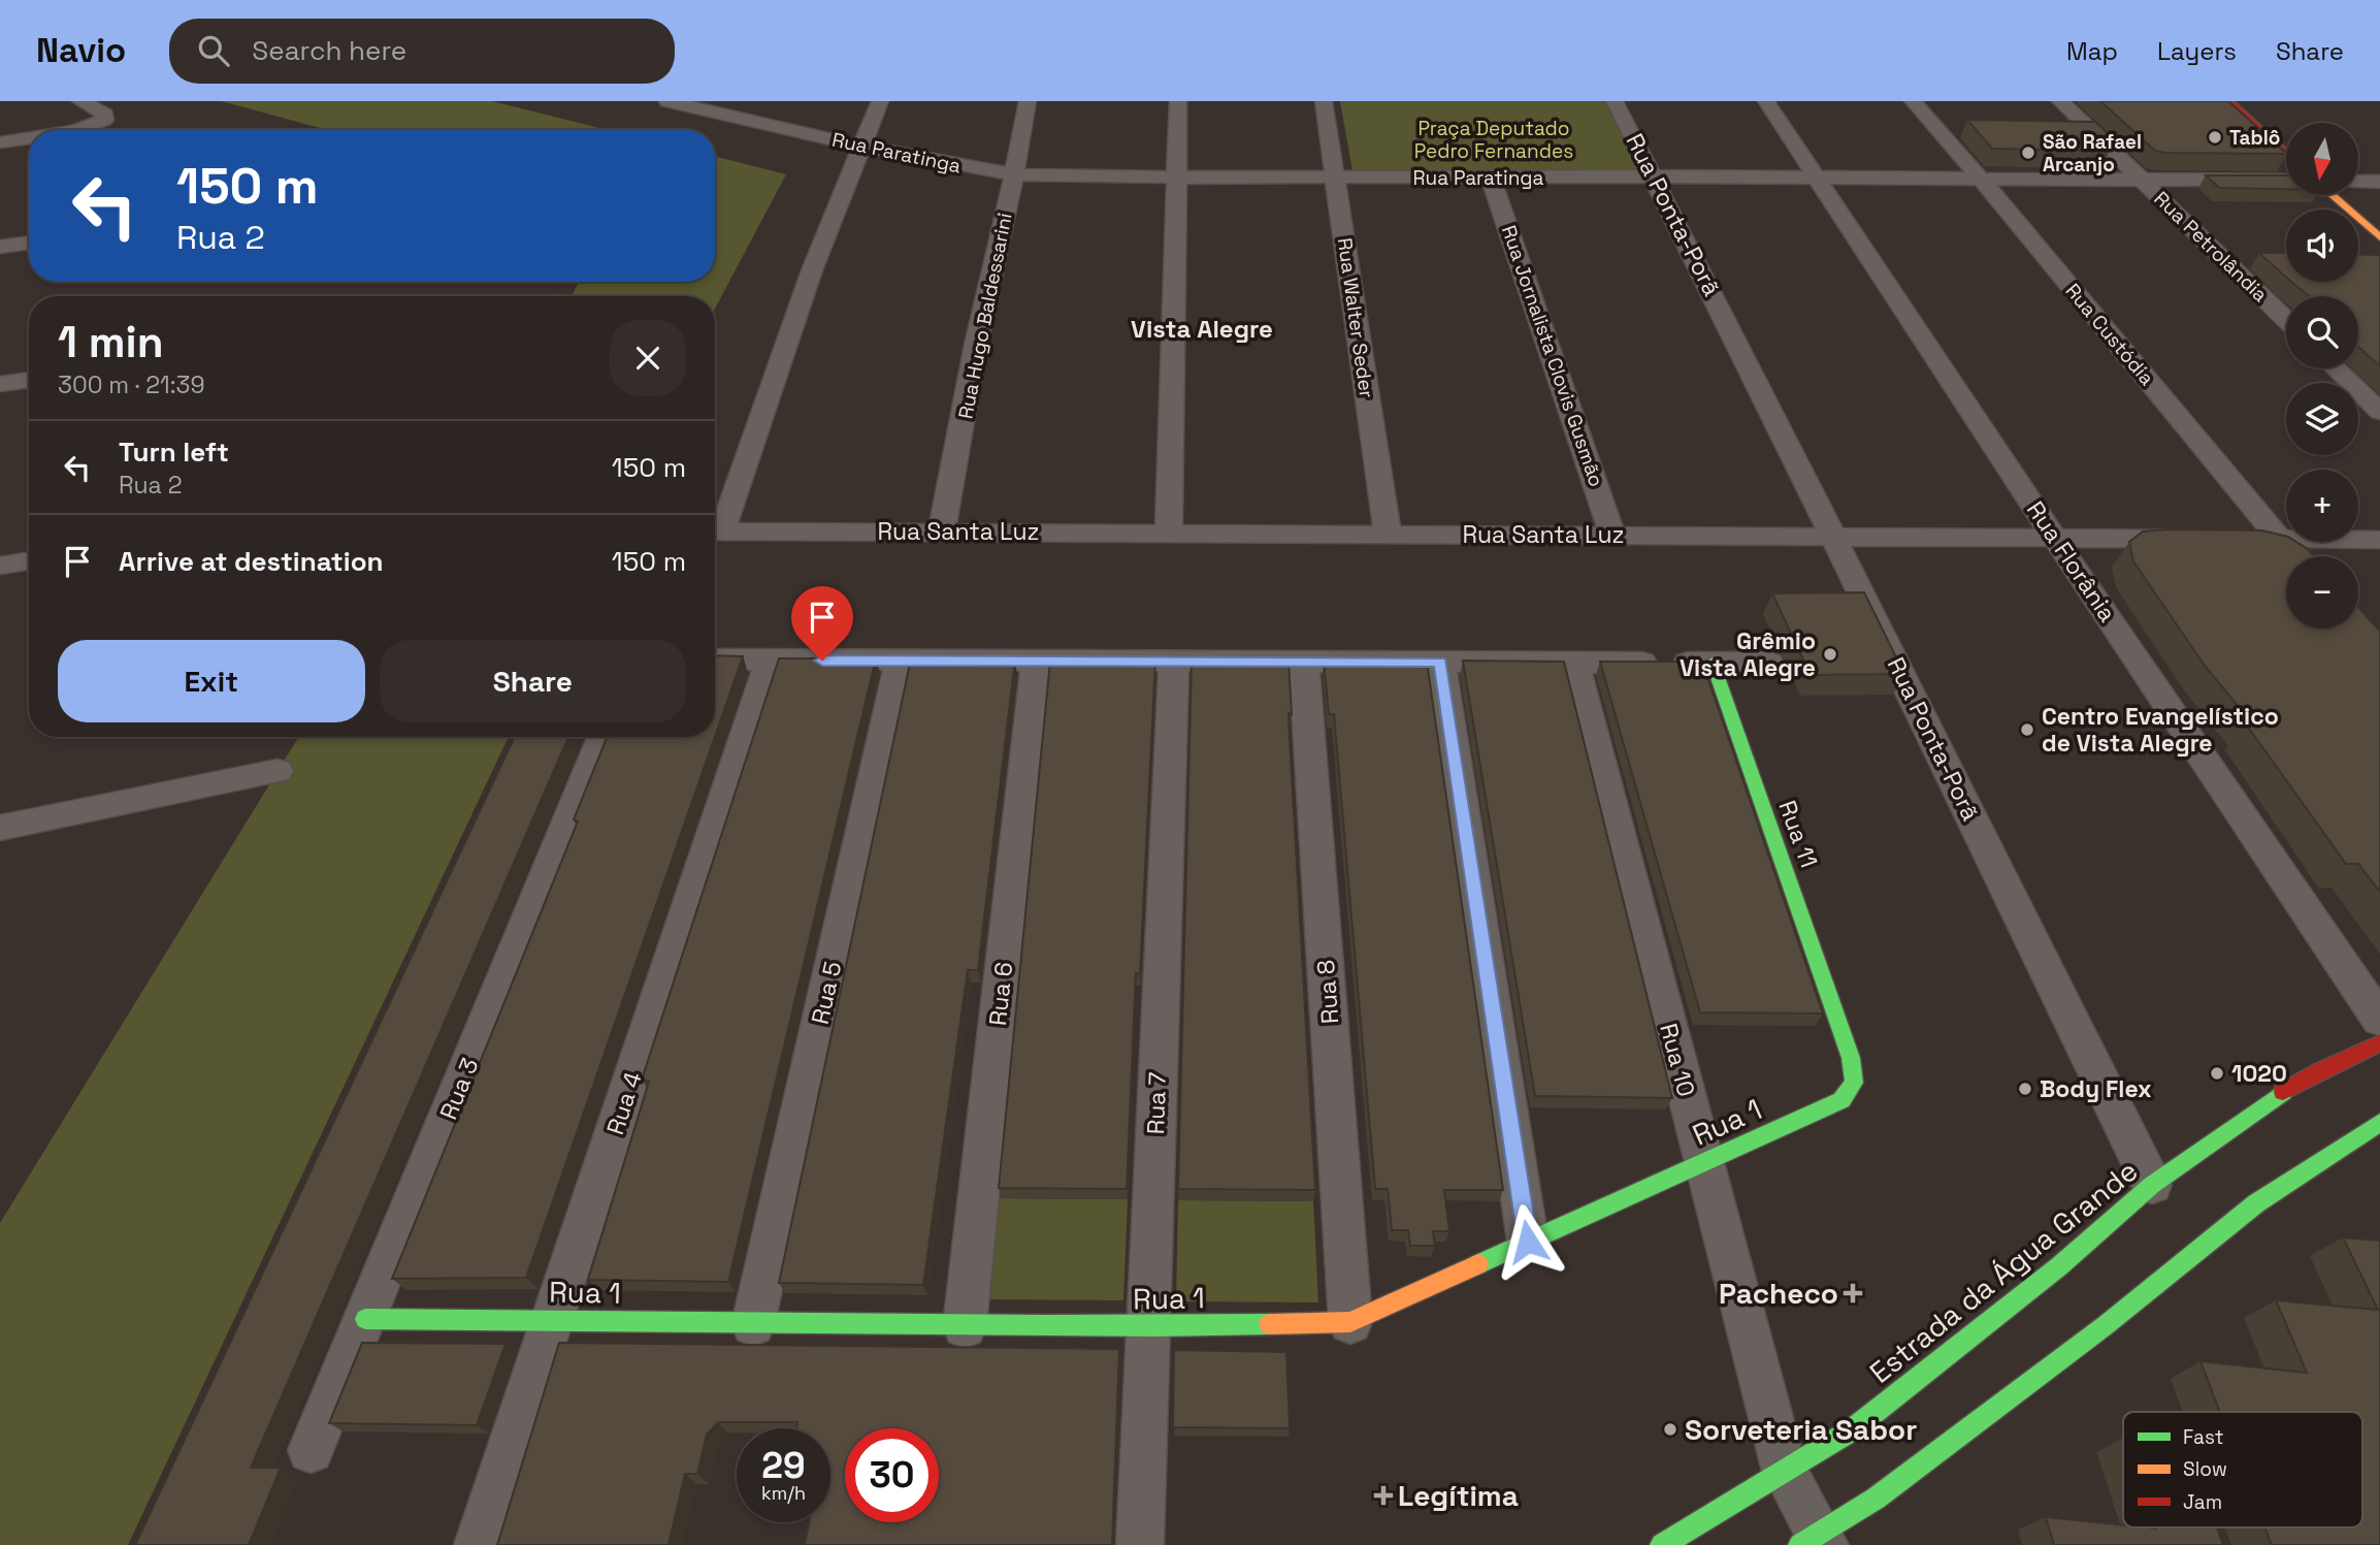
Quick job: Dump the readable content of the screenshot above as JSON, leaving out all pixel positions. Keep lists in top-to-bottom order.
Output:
{
  "streets": {
    "street": [
      "Rua Paratinga",
      "Rua Ponta-Porã",
      "Rua Petrolândia",
      "Rua Hugo Baldessarini",
      "Rua Walter Seder",
      "Rua Custódia",
      "Rua Jornalista Clovis Gusmão",
      "Rua Santa Luz",
      "Rua Florânia",
      "Rua 11",
      "Rua 8",
      "Rua 5",
      "Rua 6",
      "Rua 10",
      "Rua 3",
      "Rua 4",
      "Rua 7",
      "Rua 1",
      "Estrada da Água Grande"
    ]
  },
  "crossings": [
    ["Rua Paratinga", "Rua Ponta-Porã"],
    ["Rua Paratinga", "Rua Petrolândia"],
    ["Rua Paratinga", "Rua Hugo Baldessarini"],
    ["Rua Paratinga", "Rua Walter Seder"],
    ["Rua Paratinga", "Rua Custódia"],
    ["Rua Paratinga", "Rua Jornalista Clovis Gusmão"],
    ["Rua Paratinga", "Rua Florânia"],
    ["Rua Ponta-Porã", "Rua Santa Luz"],
    ["Rua Ponta-Porã", "Estrada da Água Grande"],
    ["Rua Hugo Baldessarini", "Rua Santa Luz"],
    ["Rua Walter Seder", "Rua Santa Luz"],
    ["Rua Custódia", "Rua Santa Luz"],
    ["Rua Jornalista Clovis Gusmão", "Rua Santa Luz"],
    ["Rua Santa Luz", "Rua Florânia"],
    ["Rua 11", "Rua 1"],
    ["Rua 8", "Rua 1"],
    ["Rua 5", "Rua 1"],
    ["Rua 6", "Rua 1"],
    ["Rua 10", "Rua 1"],
    ["Rua 10", "Estrada da Água Grande"],
    ["Rua 3", "Rua 1"],
    ["Rua 4", "Rua 1"],
    ["Rua 7", "Rua 1"]
  ],
  "districts": ["Vista Alegre"],
  "parks": ["Praça Deputado Pedro Fernandes"],
  "places": {
    "other": [
      "Tablô",
      "São Rafael Arcanjo",
      "Grêmio Vista Alegre",
      "Centro Evangelístico de Vista Alegre",
      "1020",
      "Body Flex",
      "Sorveteria Sabor"
    ],
    "health": ["Pacheco", "Legítima"]
  },
  "legend": ["Fast", "Slow", "Jam"],
  "north": "bottom",
  "page": {
    "header": "Navio",
    "search": "Search here",
    "nav": ["Map", "Layers", "Share"],
    "map_buttons": ["+", "−"],
    "turn": ["150 m", "Rua 2"],
    "heading": ["1 min", "300 m · 21:39"],
    "list": [
      {
        "name": "Turn left",
        "note": "Rua 2",
        "value": "150 m"
      },
      {
        "name": "Arrive at destination",
        "value": "150 m"
      }
    ],
    "buttons": ["Exit", "Share"],
    "speed": "29 km/h",
    "limit": "30"
  }
}
